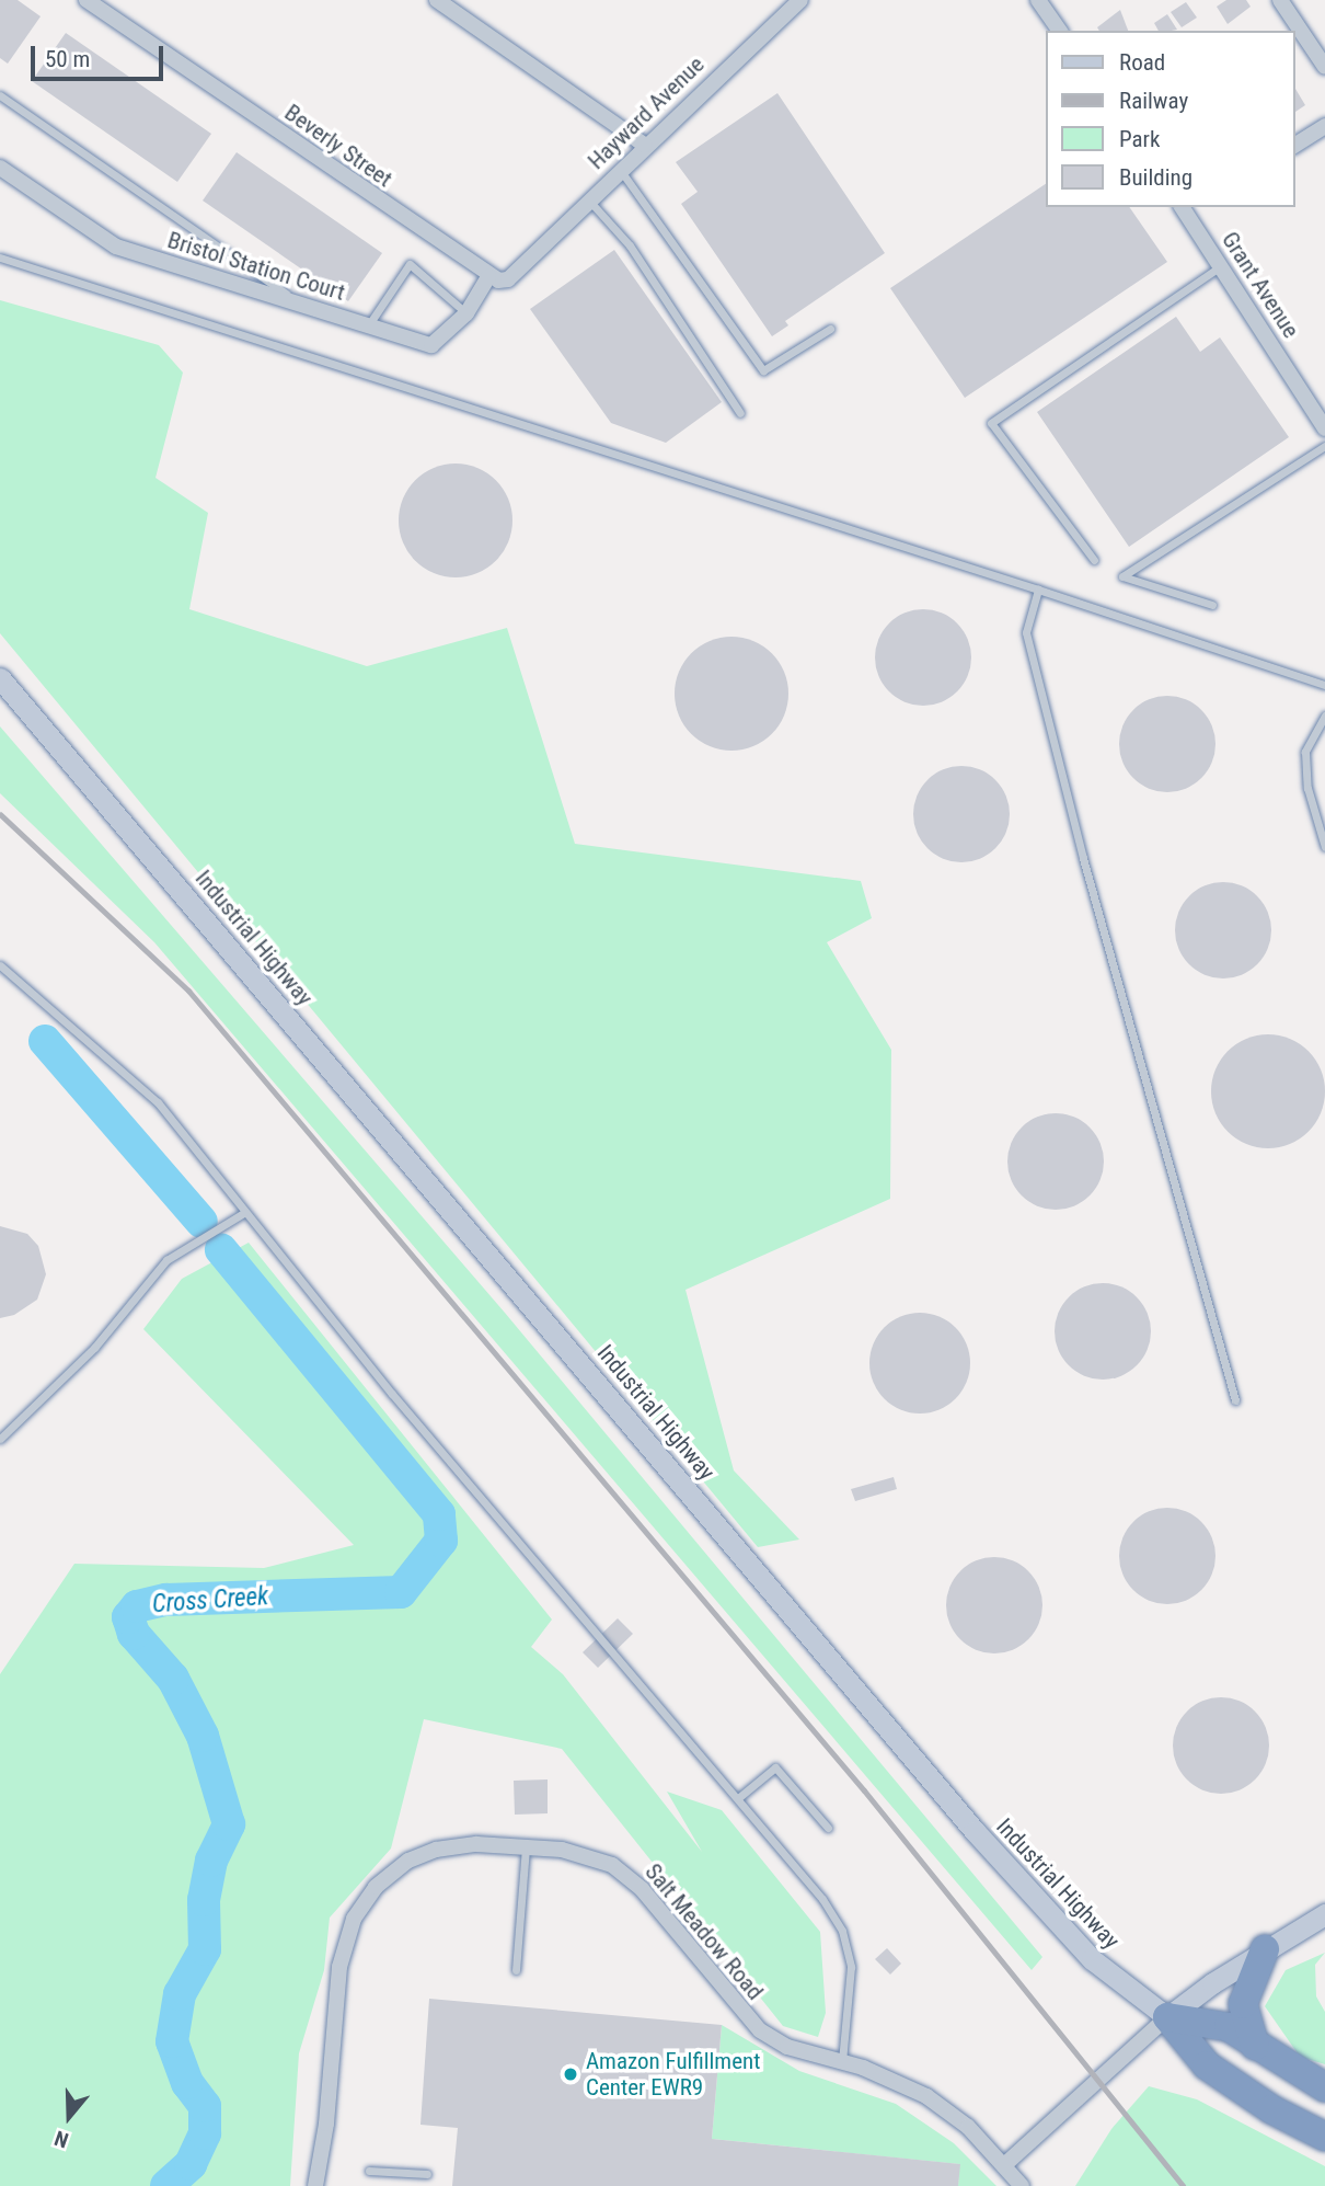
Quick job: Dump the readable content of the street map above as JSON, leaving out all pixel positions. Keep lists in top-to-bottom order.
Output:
{
  "streets": {
    "main road": ["Industrial Highway"],
    "street": [
      "Hayward Avenue",
      "Beverly Street",
      "Bristol Station Court",
      "Grant Avenue",
      "Salt Meadow Road"
    ]
  },
  "crossings": [
    ["Hayward Avenue", "Beverly Street"],
    ["Hayward Avenue", "Bristol Station Court"],
    ["Beverly Street", "Bristol Station Court"]
  ],
  "water": ["Cross Creek"],
  "places": ["Amazon Fulfillment Center EWR9"],
  "legend": [
    "Road",
    "Railway",
    "Park",
    "Building"
  ],
  "scale_bar": "50 m",
  "north": "bottom"
}
